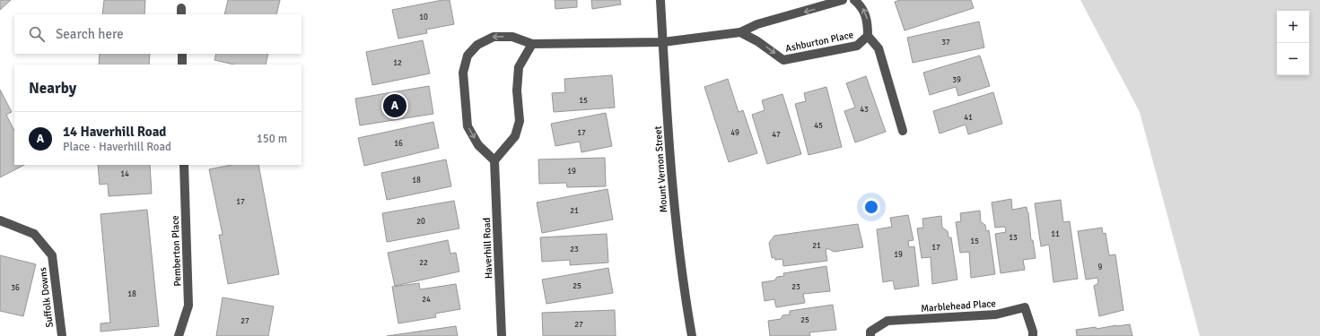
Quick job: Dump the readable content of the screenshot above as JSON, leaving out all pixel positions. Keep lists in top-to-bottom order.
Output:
{
  "streets": {
    "street": [
      "Ashburton Place",
      "Mount Vernon Street",
      "Haverhill Road",
      "Pemberton Place",
      "Suffolk Downs",
      "Marblehead Place"
    ]
  },
  "house_numbers": [
    "10",
    "37",
    "12",
    "39",
    "15",
    "43",
    "41",
    "45",
    "17",
    "49",
    "47",
    "16",
    "19",
    "14",
    "18",
    "17",
    "21",
    "20",
    "11",
    "13",
    "15",
    "21",
    "17",
    "23",
    "19",
    "22",
    "9",
    "25",
    "23",
    "36",
    "18",
    "24",
    "25",
    "27",
    "27"
  ],
  "page": {
    "map_buttons": ["+", "−"],
    "search": "Search here",
    "heading": "Nearby",
    "pins": "A",
    "list": [
      {
        "mark": "A",
        "name": "14 Haverhill Road",
        "note": "Place · Haverhill Road",
        "value": "150 m"
      }
    ]
  }
}
